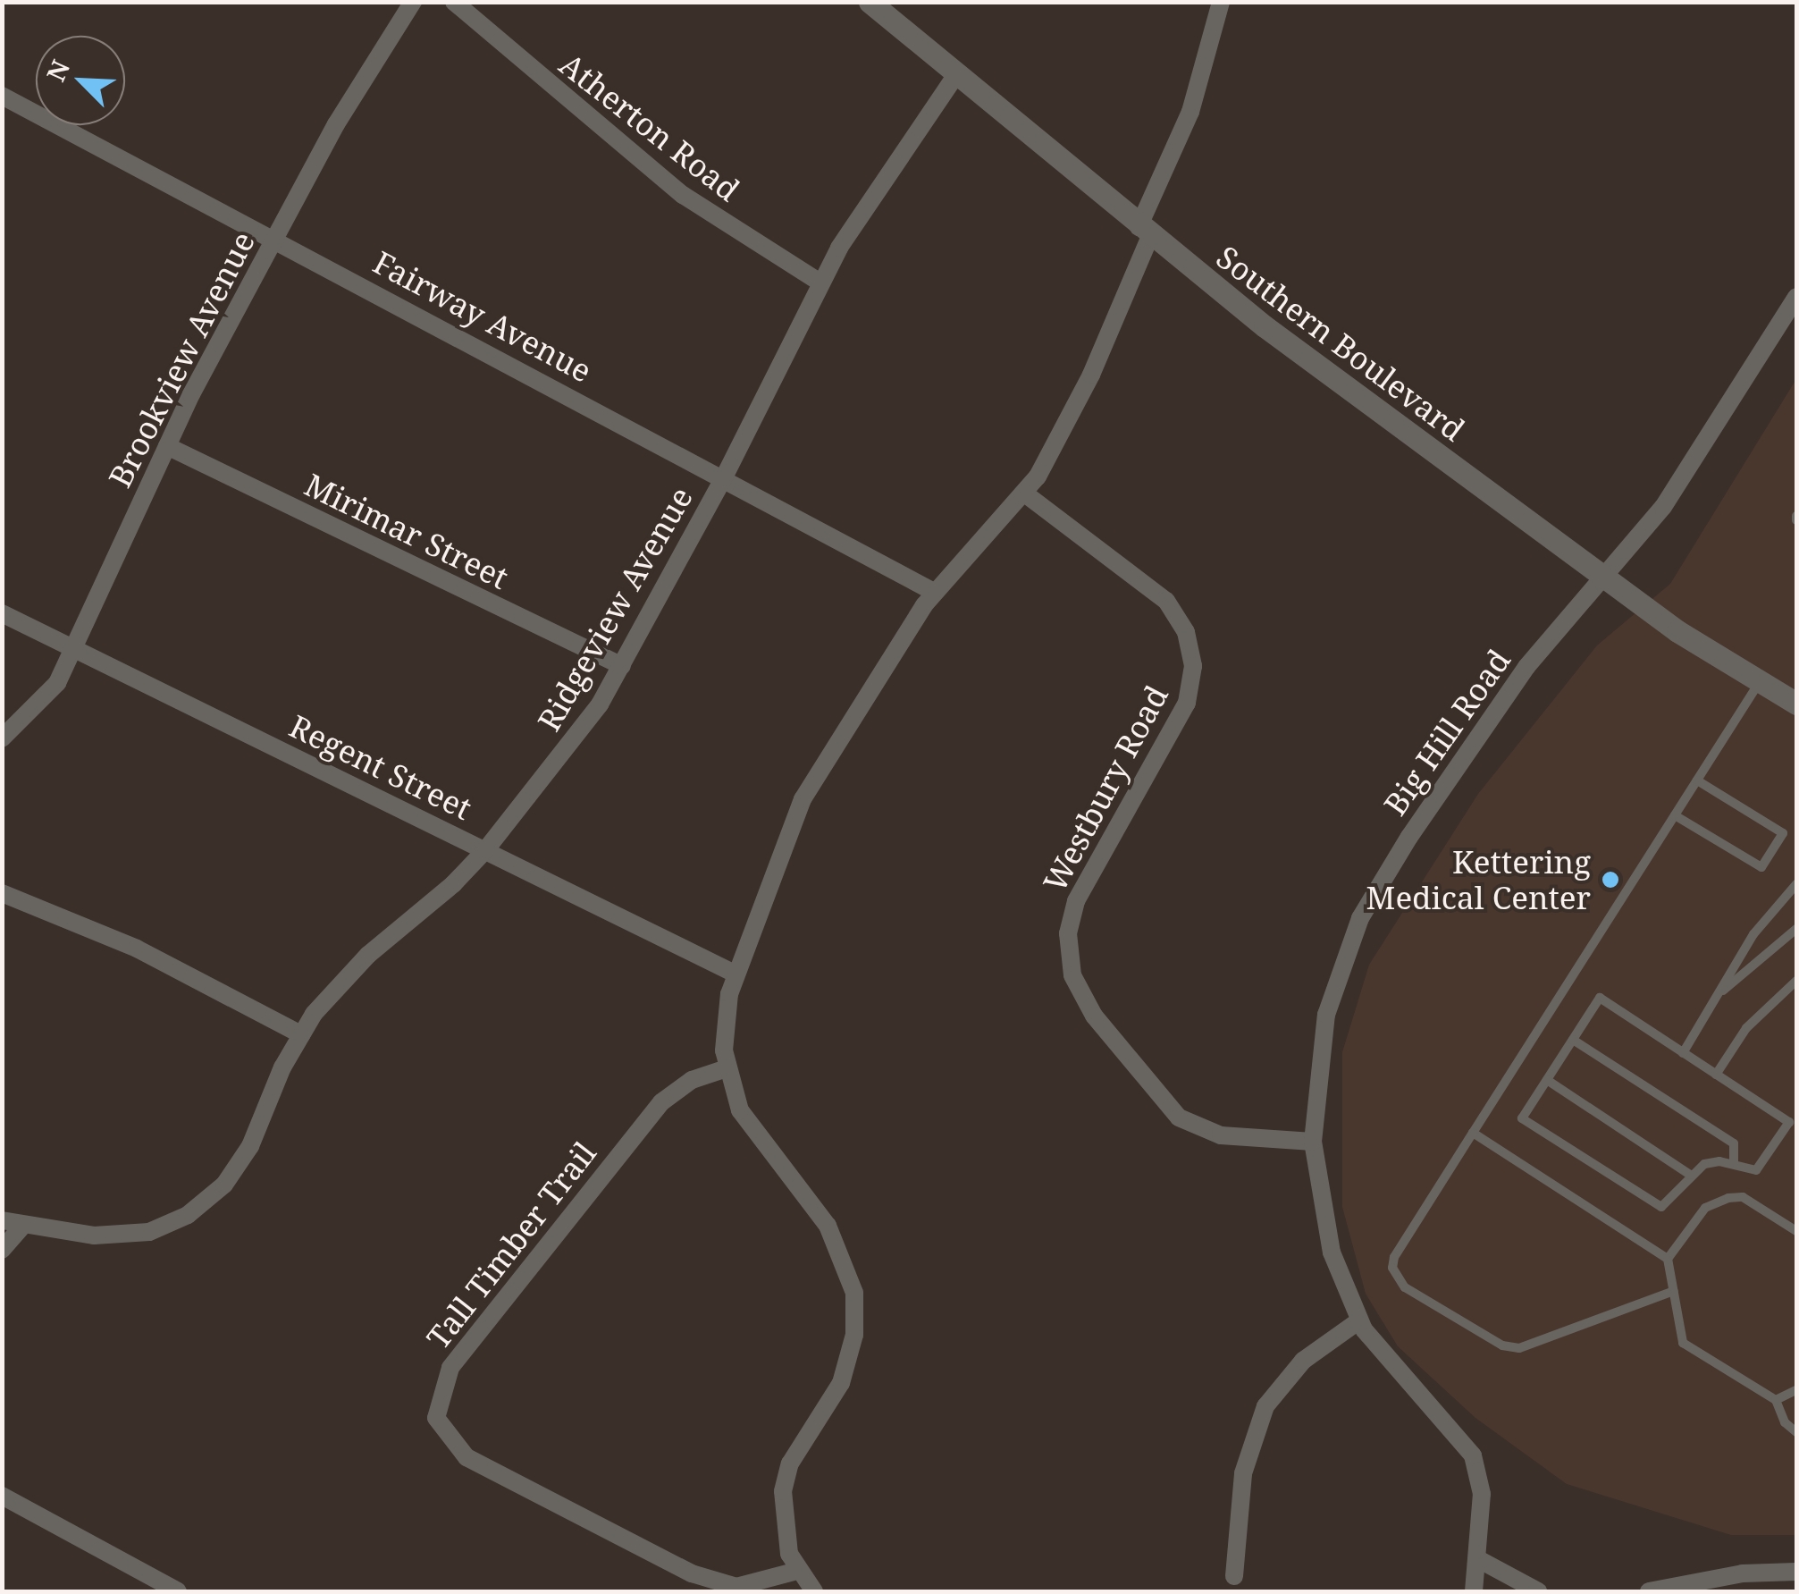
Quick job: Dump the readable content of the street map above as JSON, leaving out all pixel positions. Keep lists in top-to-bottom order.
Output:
{
  "streets": {
    "street": [
      "Atherton Road",
      "Fairway Avenue",
      "Southern Boulevard",
      "Brookview Avenue",
      "Mirimar Street",
      "Ridgeview Avenue",
      "Big Hill Road",
      "Regent Street",
      "Westbury Road",
      "Tall Timber Trail"
    ]
  },
  "crossings": [
    ["Atherton Road", "Ridgeview Avenue"],
    ["Fairway Avenue", "Brookview Avenue"],
    ["Fairway Avenue", "Ridgeview Avenue"],
    ["Southern Boulevard", "Ridgeview Avenue"],
    ["Southern Boulevard", "Big Hill Road"],
    ["Brookview Avenue", "Mirimar Street"],
    ["Brookview Avenue", "Regent Street"],
    ["Mirimar Street", "Ridgeview Avenue"],
    ["Ridgeview Avenue", "Regent Street"],
    ["Big Hill Road", "Westbury Road"]
  ],
  "places": ["Kettering Medical Center"],
  "north": "top left"
}
